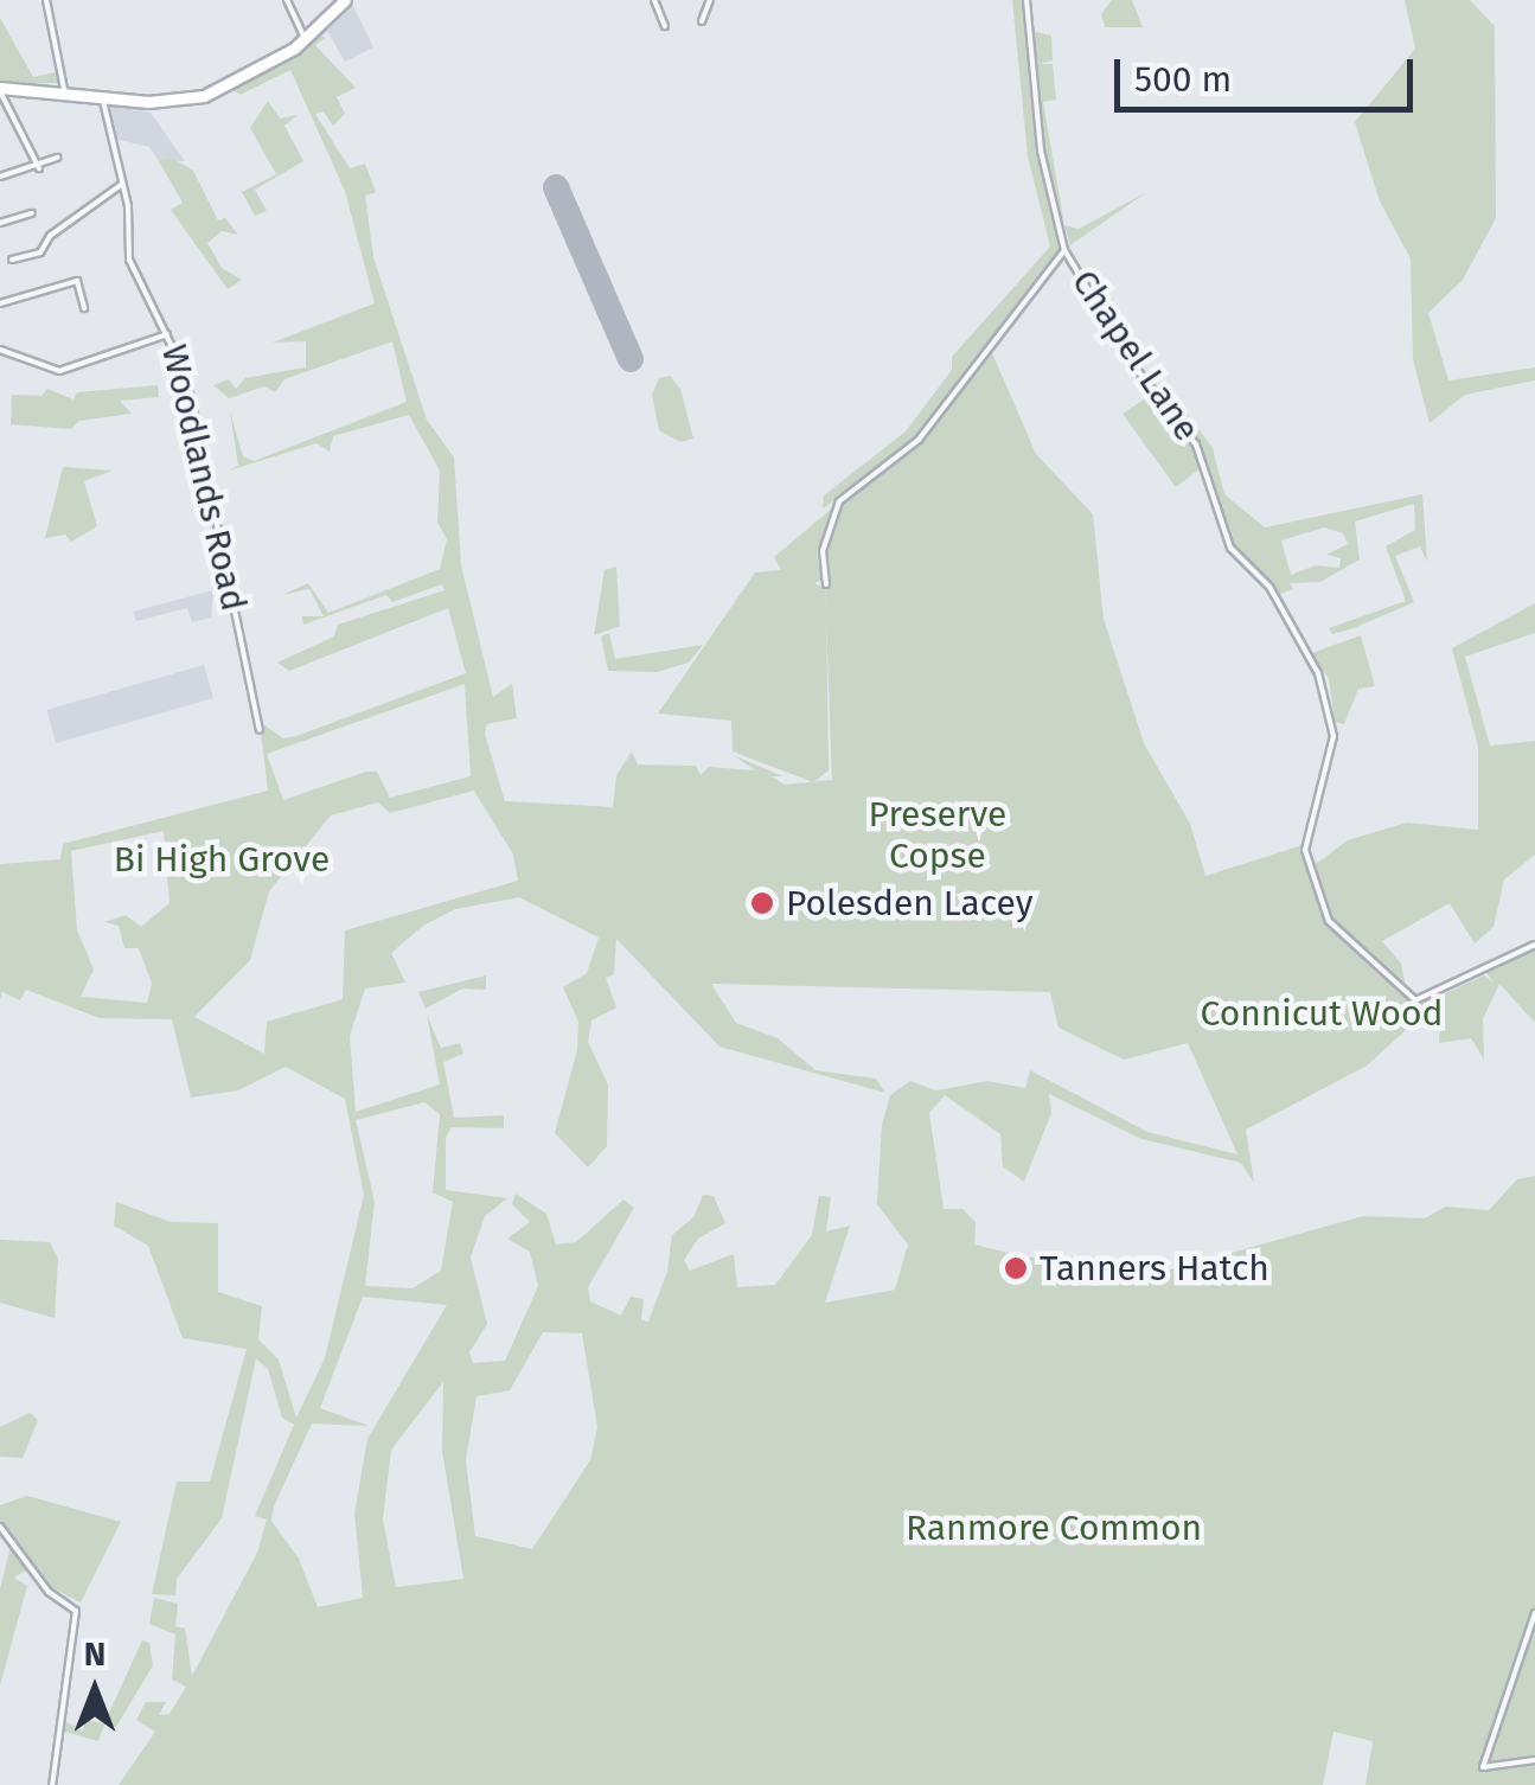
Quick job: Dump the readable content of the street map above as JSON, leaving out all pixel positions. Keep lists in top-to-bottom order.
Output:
{
  "streets": {
    "street": ["Chapel Lane", "Woodlands Road"]
  },
  "parks": [
    "Preserve Copse",
    "Bi High Grove",
    "Connicut Wood",
    "Ranmore Common"
  ],
  "places": ["Polesden Lacey", "Tanners Hatch"],
  "scale_bar": "500 m",
  "north": "top"
}
